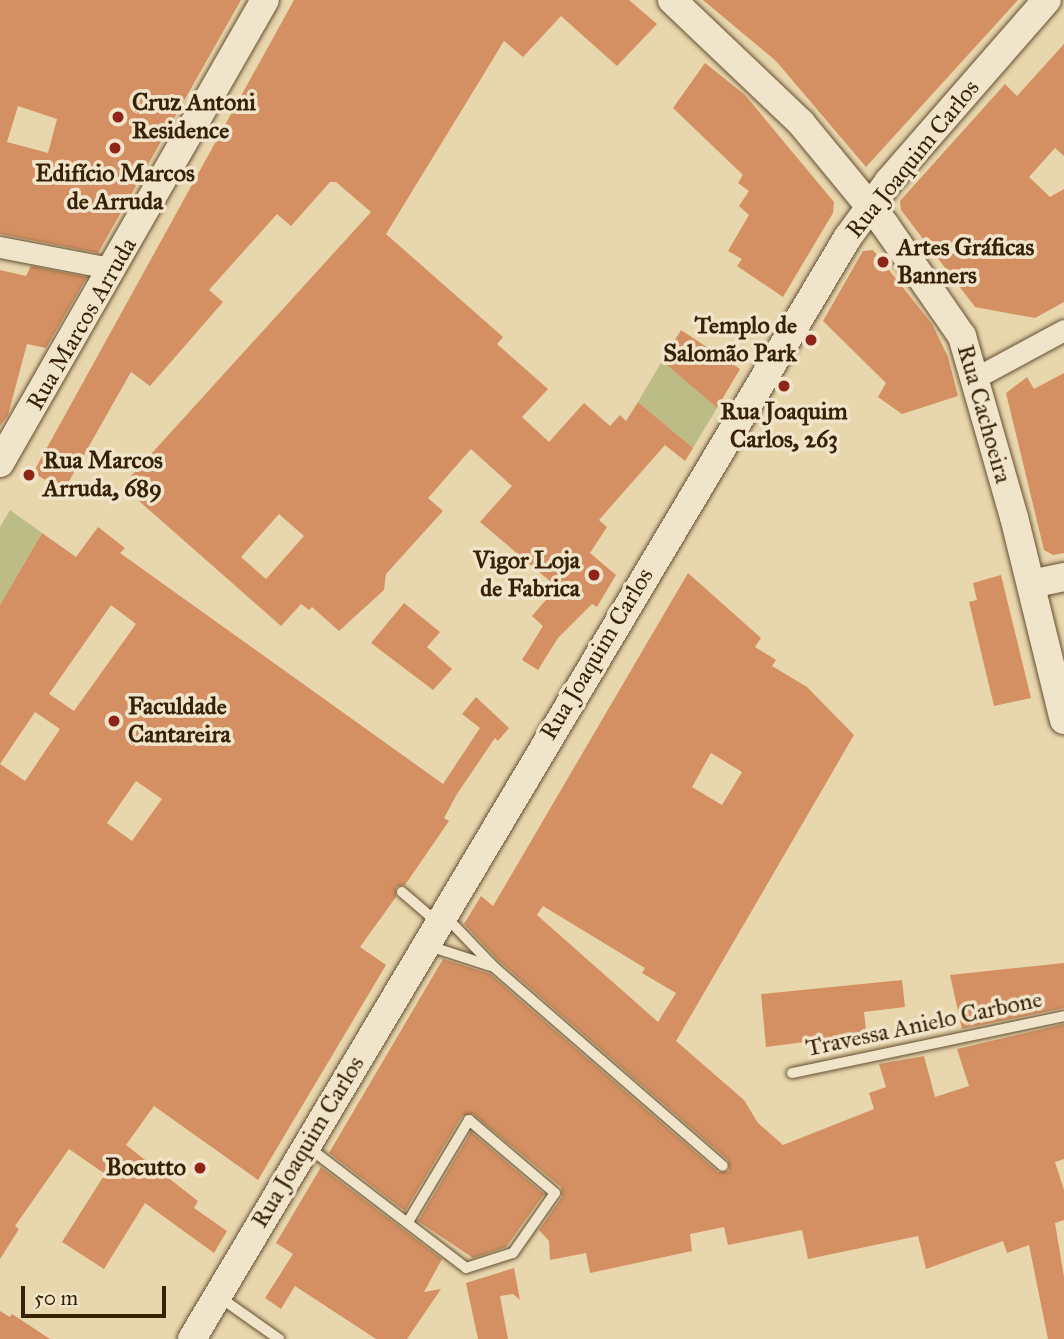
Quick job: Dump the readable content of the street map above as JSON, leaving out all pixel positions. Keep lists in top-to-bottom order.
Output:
{
  "streets": {
    "street": ["Rua Joaquim Carlos", "Rua Marcos Arruda", "Rua Cachoeira"],
    "lane": ["Travessa Anielo Carbone"]
  },
  "crossings": [
    ["Rua Joaquim Carlos", "Rua Cachoeira"]
  ],
  "places": [
    "Cruz Antoni Residence",
    "Edifício Marcos de Arruda",
    "Artes Gráficas Banners",
    "Templo de Salomão Park",
    "Rua Joaquim Carlos, 263",
    "Rua Marcos Arruda, 689",
    "Vigor Loja de Fabrica",
    "Faculdade Cantareira",
    "Bocutto"
  ],
  "scale_bar": "50 m"
}
